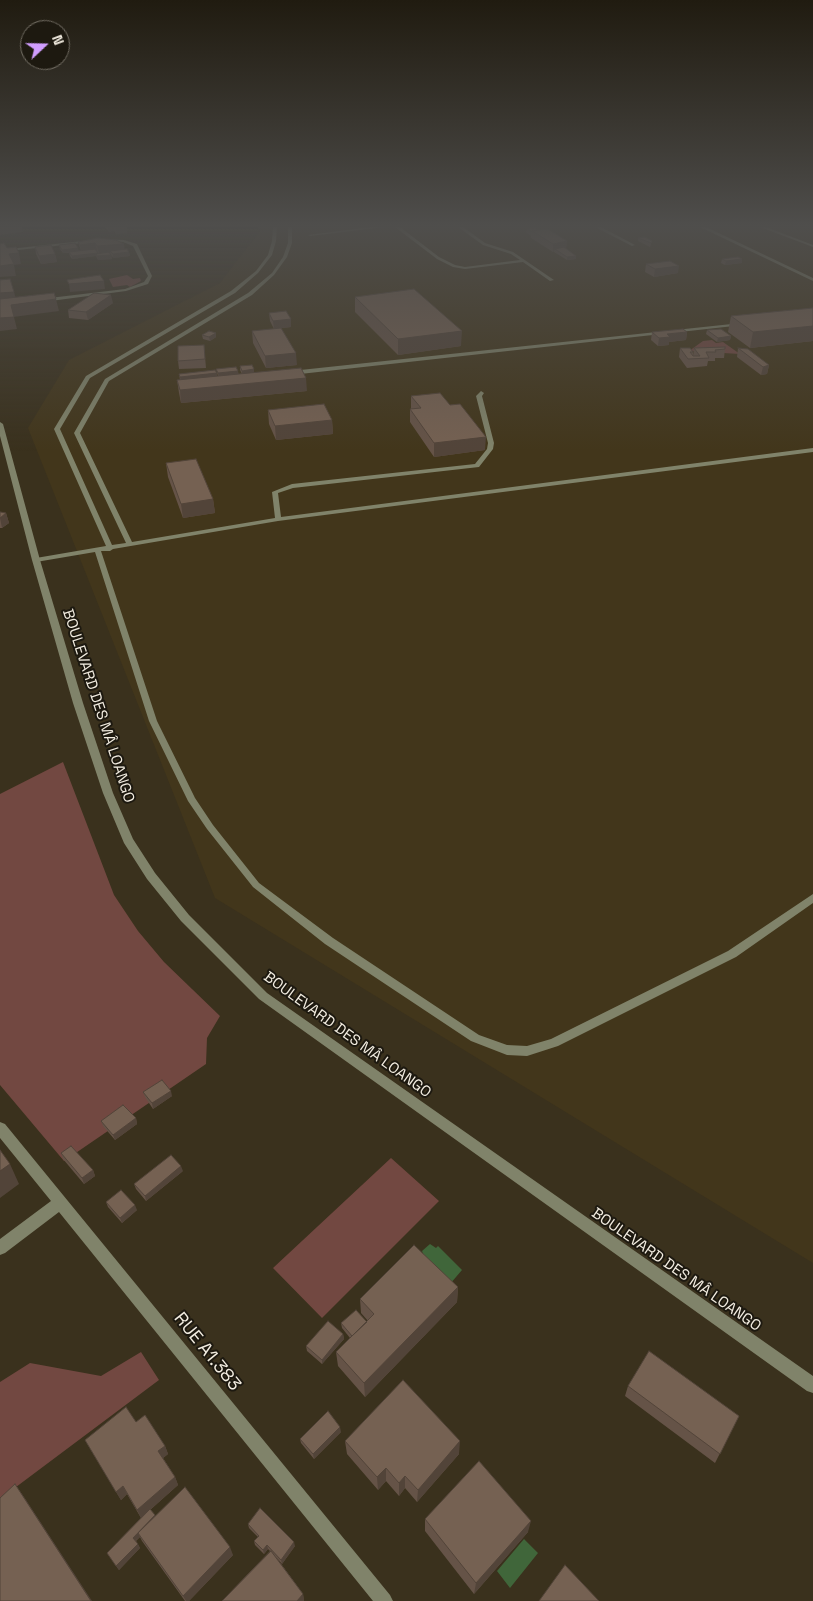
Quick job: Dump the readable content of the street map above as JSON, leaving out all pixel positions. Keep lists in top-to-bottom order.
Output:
{
  "streets": {
    "street": ["BOULEVARD DES MÂ LOANGO", "RUE A1.383"]
  },
  "north": "right"
}
